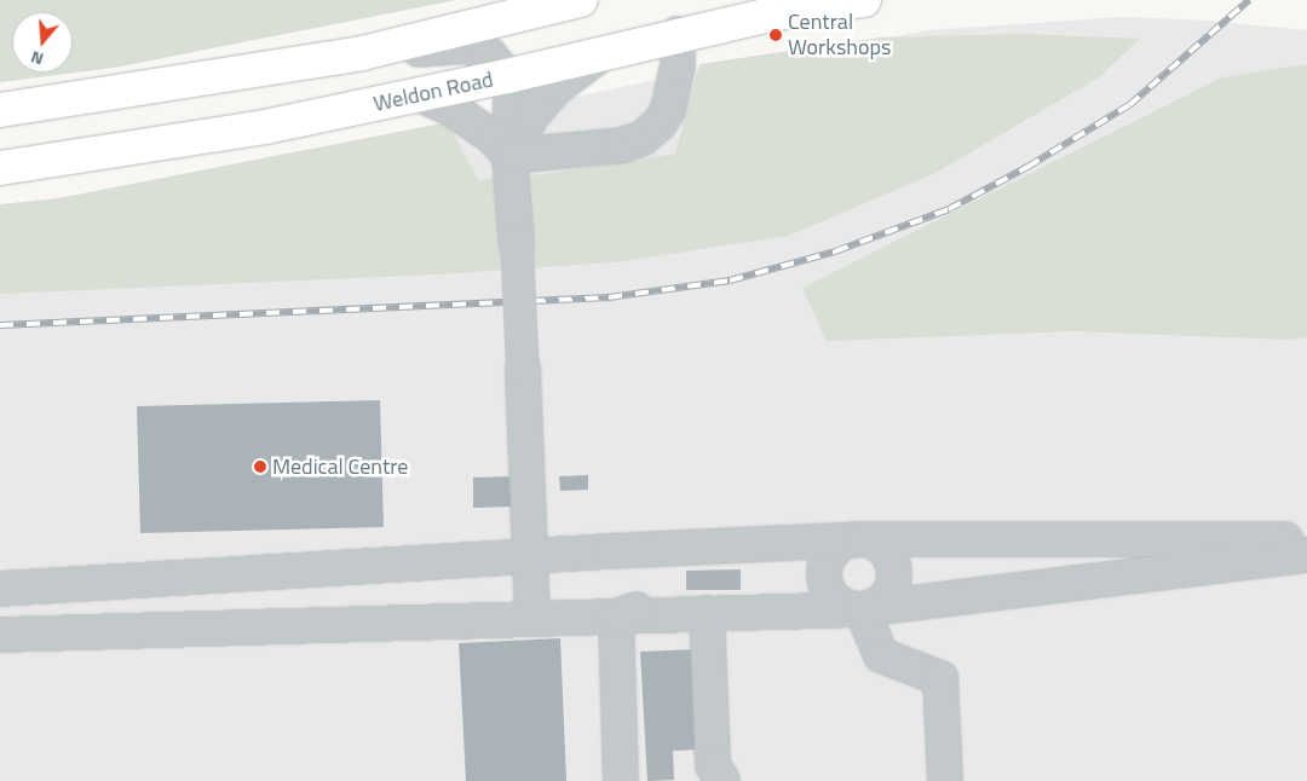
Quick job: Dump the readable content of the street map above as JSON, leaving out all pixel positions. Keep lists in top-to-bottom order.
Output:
{
  "streets": {
    "highway": ["Weldon Road"]
  },
  "places": ["Central Workshops", "Medical Centre"],
  "north": "bottom"
}
